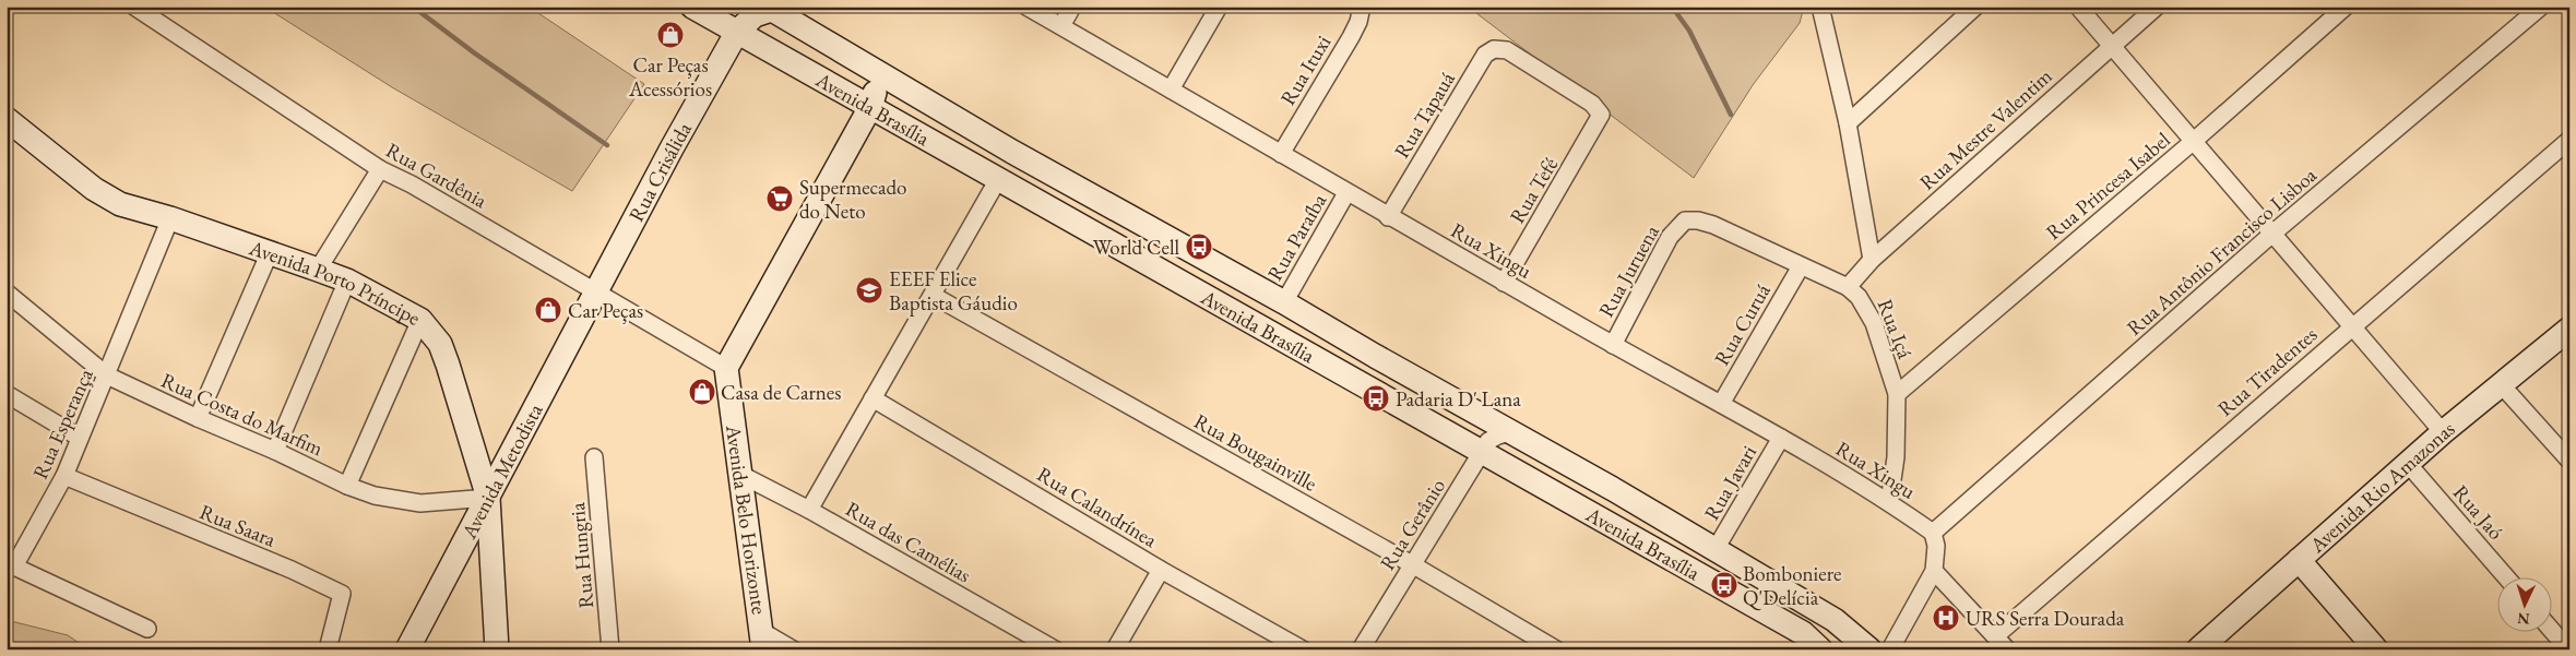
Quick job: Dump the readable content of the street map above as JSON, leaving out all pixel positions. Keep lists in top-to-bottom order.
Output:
{
  "streets": {
    "street": [
      "Rua Ituxi",
      "Avenida Brasília",
      "Rua Tapauá",
      "Rua Mestre Valentim",
      "Rua Crisálida",
      "Rua Gardênia",
      "Rua Princesa Isabel",
      "Rua Tefé",
      "Rua Paraíba",
      "Rua Xingu",
      "Rua Antônio Francisco Lisboa",
      "Rua Juruena",
      "Avenida Porto Príncipe",
      "Rua Curuá",
      "Rua Içá",
      "Rua Tiradentes",
      "Rua Costa do Marfim",
      "Rua Esperança",
      "Rua Bougainville",
      "Avenida Metodista",
      "Rua Javari",
      "Avenida Rio Amazonas",
      "Rua Calandrínea",
      "Rua Jaó",
      "Avenida Belo Horizonte",
      "Rua Gerânio",
      "Rua Saara",
      "Rua das Camélias",
      "Rua Hungria"
    ]
  },
  "crossings": [
    ["Rua Ituxi", "Rua Xingu"],
    ["Avenida Brasília", "Rua Crisálida"],
    ["Avenida Brasília", "Rua Paraíba"],
    ["Avenida Brasília", "Rua Javari"],
    ["Avenida Brasília", "Rua Gerânio"],
    ["Rua Tapauá", "Rua Tefé"],
    ["Rua Tapauá", "Rua Xingu"],
    ["Rua Mestre Valentim", "Rua Içá"],
    ["Rua Crisálida", "Rua Gardênia"],
    ["Rua Crisálida", "Avenida Metodista"],
    ["Rua Gardênia", "Avenida Metodista"],
    ["Rua Gardênia", "Avenida Belo Horizonte"],
    ["Rua Princesa Isabel", "Rua Içá"],
    ["Rua Tefé", "Rua Xingu"],
    ["Rua Paraíba", "Rua Xingu"],
    ["Rua Xingu", "Rua Antônio Francisco Lisboa"],
    ["Rua Xingu", "Rua Juruena"],
    ["Rua Xingu", "Rua Curuá"],
    ["Rua Xingu", "Rua Içá"],
    ["Rua Xingu", "Rua Javari"],
    ["Rua Juruena", "Rua Içá"],
    ["Avenida Porto Príncipe", "Rua Costa do Marfim"],
    ["Avenida Porto Príncipe", "Rua Esperança"],
    ["Avenida Porto Príncipe", "Avenida Metodista"],
    ["Rua Curuá", "Rua Içá"],
    ["Rua Costa do Marfim", "Rua Esperança"],
    ["Rua Costa do Marfim", "Avenida Metodista"],
    ["Rua Esperança", "Rua Saara"],
    ["Rua Bougainville", "Rua Gerânio"],
    ["Avenida Rio Amazonas", "Rua Jaó"],
    ["Avenida Belo Horizonte", "Rua das Camélias"]
  ],
  "places": {
    "shop": ["Car Peças Acessórios", "Car Peças", "Casa de Carnes"],
    "supermarket": ["Supermecado do Neto"],
    "bus stop": ["World Cell", "Padaria D' Lana", "Bomboniere Q'Delícia"],
    "school or university": ["EEEF Elice Baptista Gáudio"],
    "hospital": ["URS Serra Dourada"]
  },
  "north": "bottom"
}
